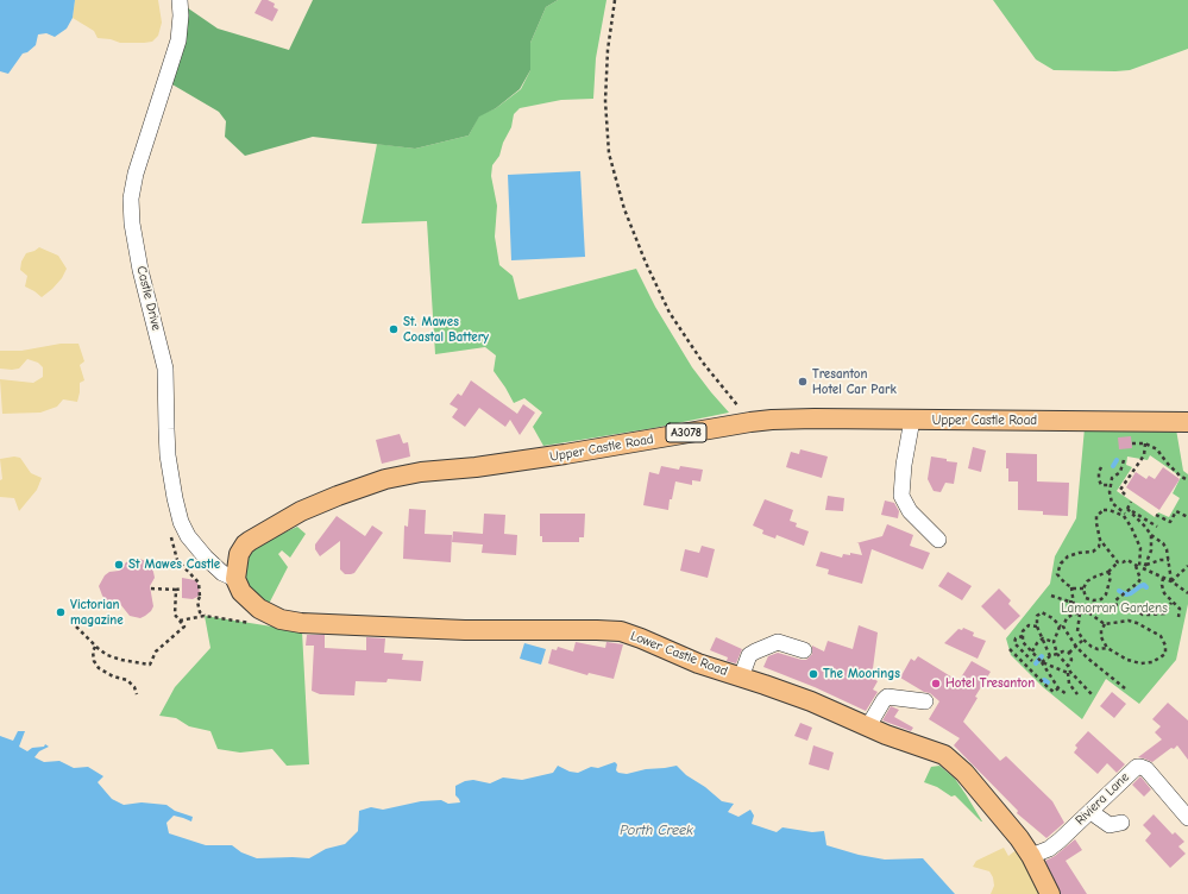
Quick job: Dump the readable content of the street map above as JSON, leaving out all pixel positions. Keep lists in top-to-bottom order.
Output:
{
  "streets": {
    "main road": ["Upper Castle Road", "A3078", "Lower Castle Road"],
    "street": ["Castle Drive", "Riviera Lane"]
  },
  "crossings": [
    ["Castle Drive", "Upper Castle Road"],
    ["Castle Drive", "Lower Castle Road"],
    ["Upper Castle Road", "Lower Castle Road"],
    ["Lower Castle Road", "Riviera Lane"]
  ],
  "water": ["Porth Creek"],
  "parks": ["Lamorran Gardens"],
  "places": [
    "St. Mawes Coastal Battery",
    "Tresanton Hotel Car Park",
    "St Mawes Castle",
    "Victorian magazine",
    "The Moorings",
    "Hotel Tresanton"
  ]
}
